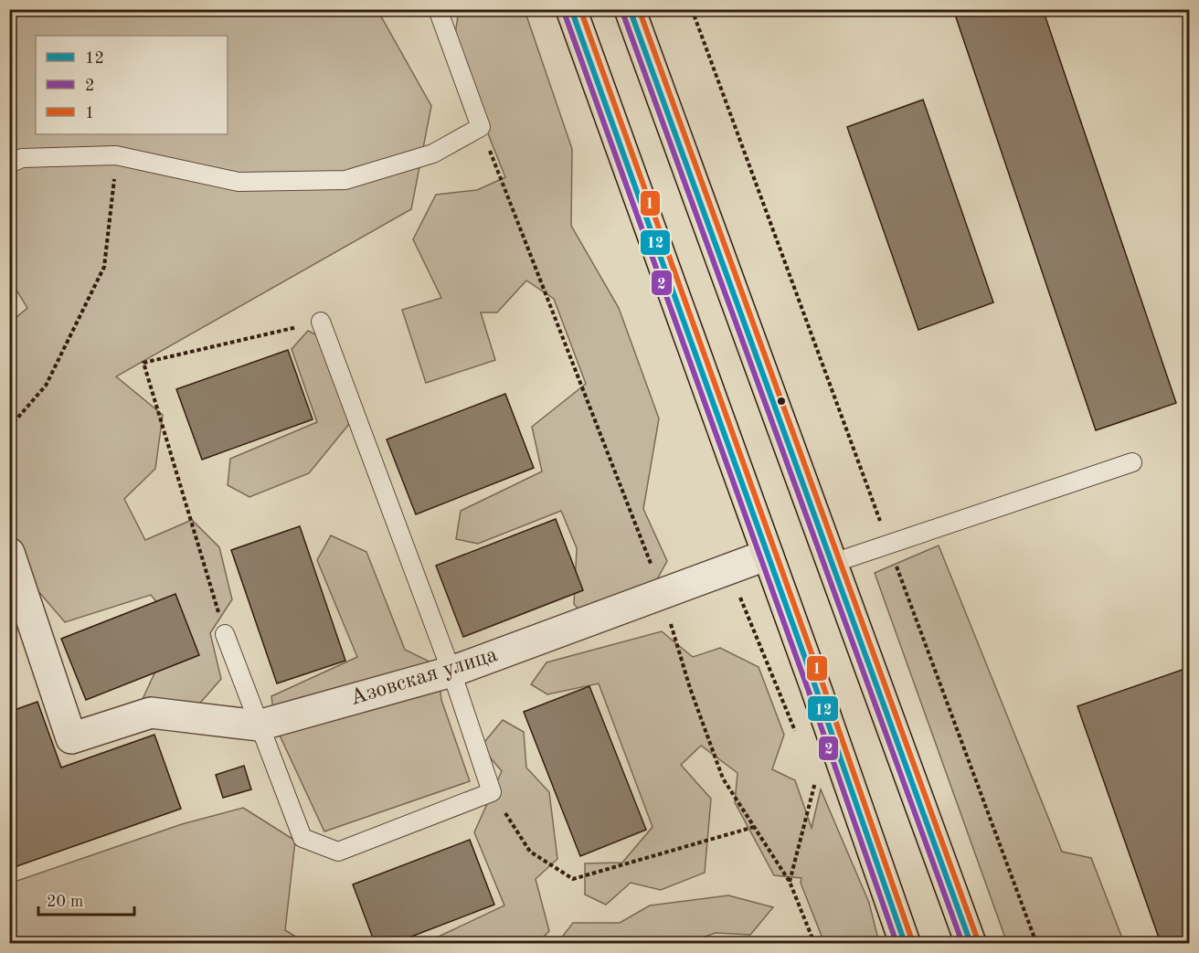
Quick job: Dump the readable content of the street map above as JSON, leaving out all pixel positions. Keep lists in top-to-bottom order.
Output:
{
  "streets": {
    "street": ["Азовская улица"]
  },
  "lines": ["transit line 12", "transit line 1", "transit line 2"],
  "legend": ["12", "2", "1"],
  "scale_bar": "20 m"
}
